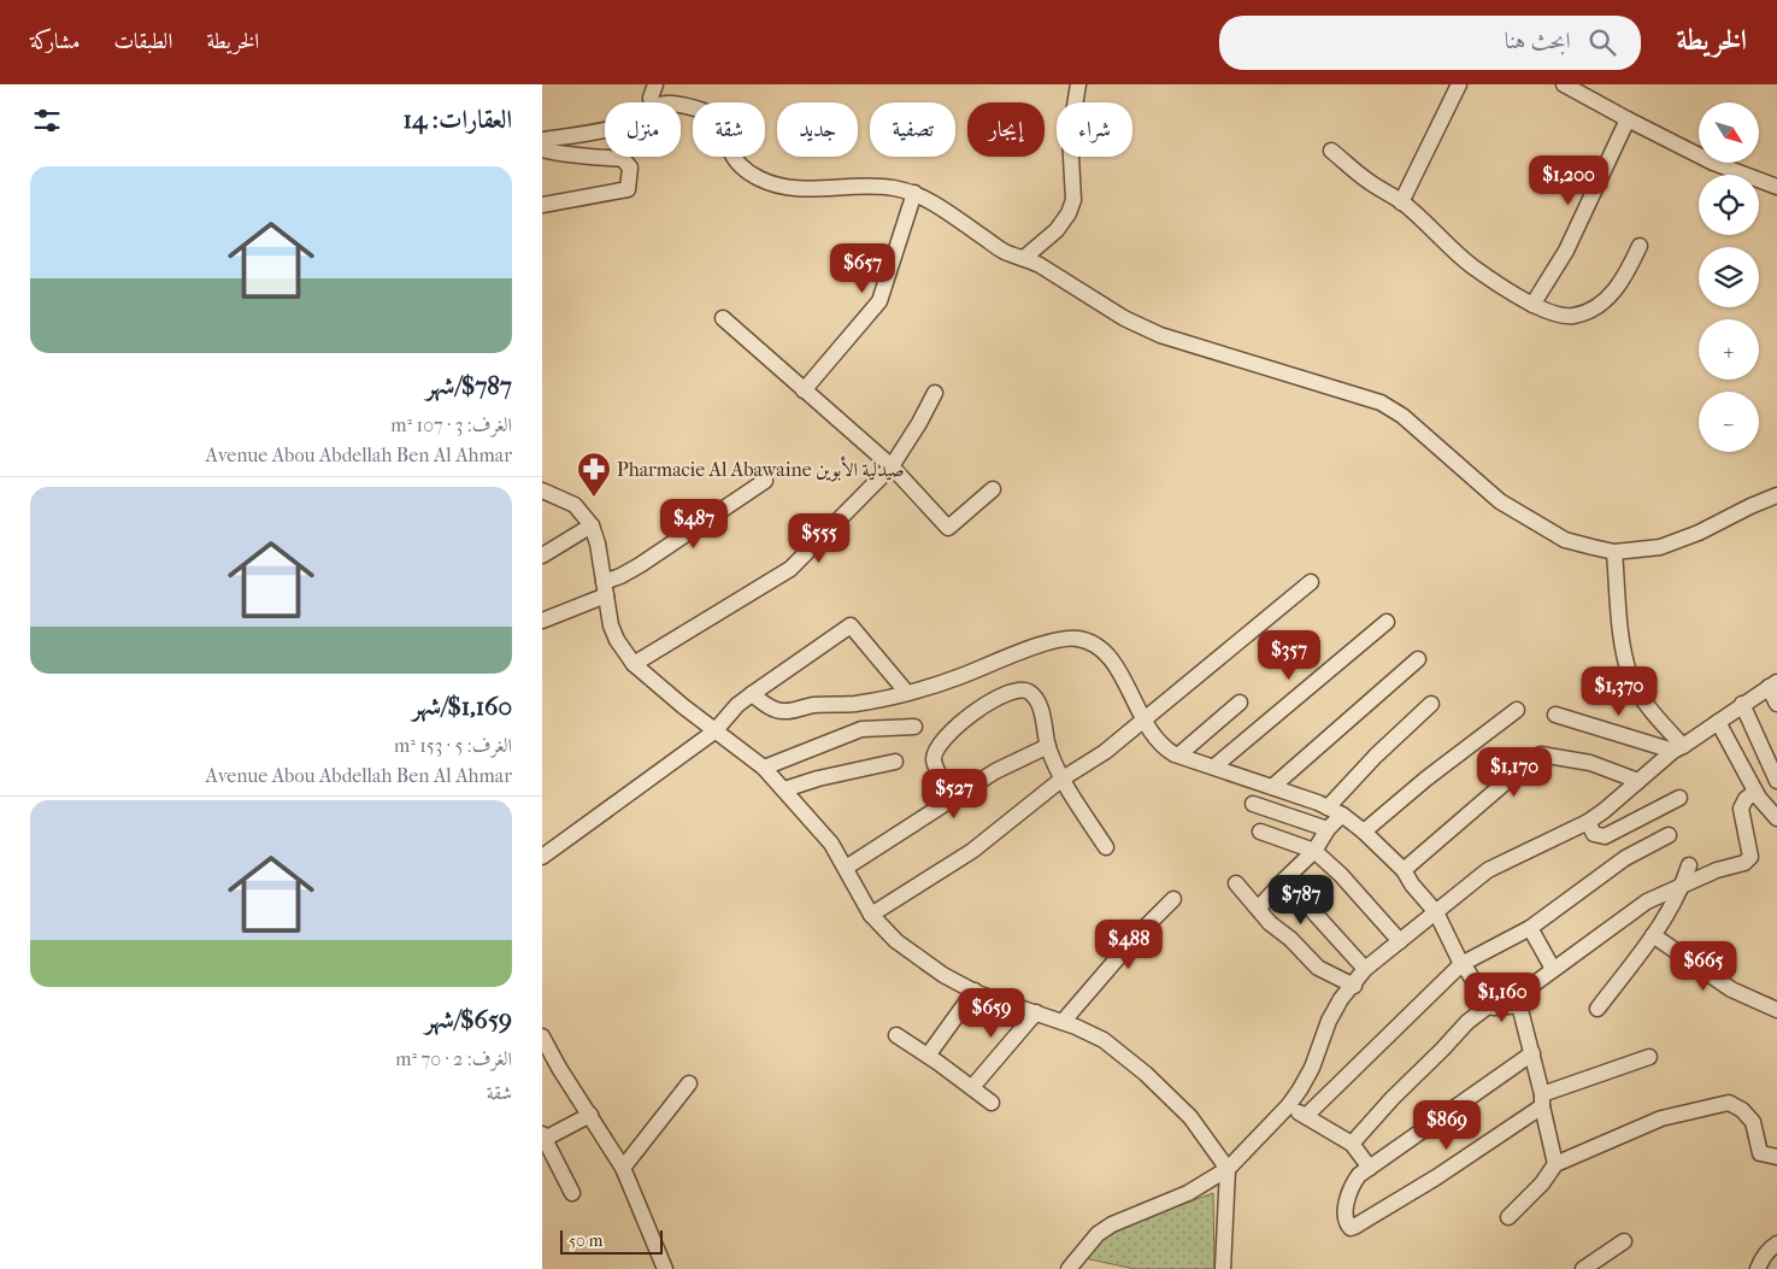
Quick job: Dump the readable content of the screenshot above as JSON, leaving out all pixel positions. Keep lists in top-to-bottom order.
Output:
{
  "places": {
    "pharmacy": ["Pharmacie Al Abawaine صيدلية الأبوين"]
  },
  "scale_bar": "50 m",
  "north": "bottom right",
  "page": {
    "header": "الخريطة",
    "search": "ابحث هنا",
    "nav": ["الخريطة", "الطبقات", "مشاركة"],
    "heading": "العقارات: 14",
    "map_buttons": ["+", "−"],
    "chip": [
      "شراء",
      "إيجار",
      "تصفية",
      "جديد",
      "شقة",
      "منزل"
    ],
    "price": [
      "$1,200",
      "$657",
      "$487",
      "$555",
      "$357",
      "$1,370",
      "$1,170",
      "$527",
      "$787",
      "$488",
      "$665",
      "$1,160",
      "$659",
      "$869"
    ],
    "list": [
      {
        "name": "$787/شهر",
        "note": "الغرف: 3 · 107 m² · Avenue Abou Abdellah Ben Al Ahmar"
      },
      {
        "name": "$1,160/شهر",
        "note": "الغرف: 5 · 153 m² · Avenue Abou Abdellah Ben Al Ahmar"
      },
      {
        "name": "$659/شهر",
        "note": "الغرف: 2 · 70 m² · شقة"
      }
    ],
    "scale": "50 m"
  }
}
